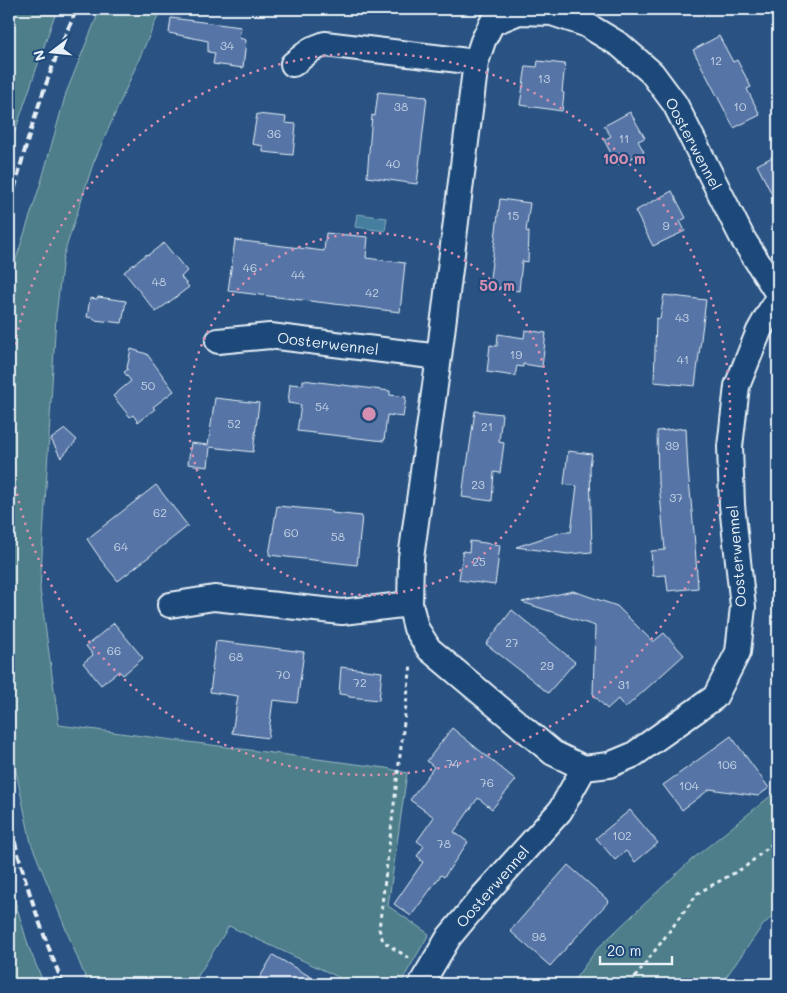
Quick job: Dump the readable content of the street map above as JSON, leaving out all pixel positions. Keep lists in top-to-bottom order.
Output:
{
  "streets": {
    "street": ["Oosterwennel"]
  },
  "house_numbers": [
    "34",
    "12",
    "13",
    "38",
    "10",
    "36",
    "11",
    "40",
    "15",
    "9",
    "46",
    "44",
    "48",
    "42",
    "43",
    "19",
    "41",
    "50",
    "54",
    "52",
    "21",
    "39",
    "23",
    "37",
    "62",
    "60",
    "58",
    "64",
    "25",
    "27",
    "66",
    "68",
    "29",
    "70",
    "72",
    "31",
    "74",
    "106",
    "76",
    "104",
    "102",
    "78",
    "98"
  ],
  "scale_bar": "20 m",
  "north": "left",
  "rings": ["100 m", "50 m"]
}
